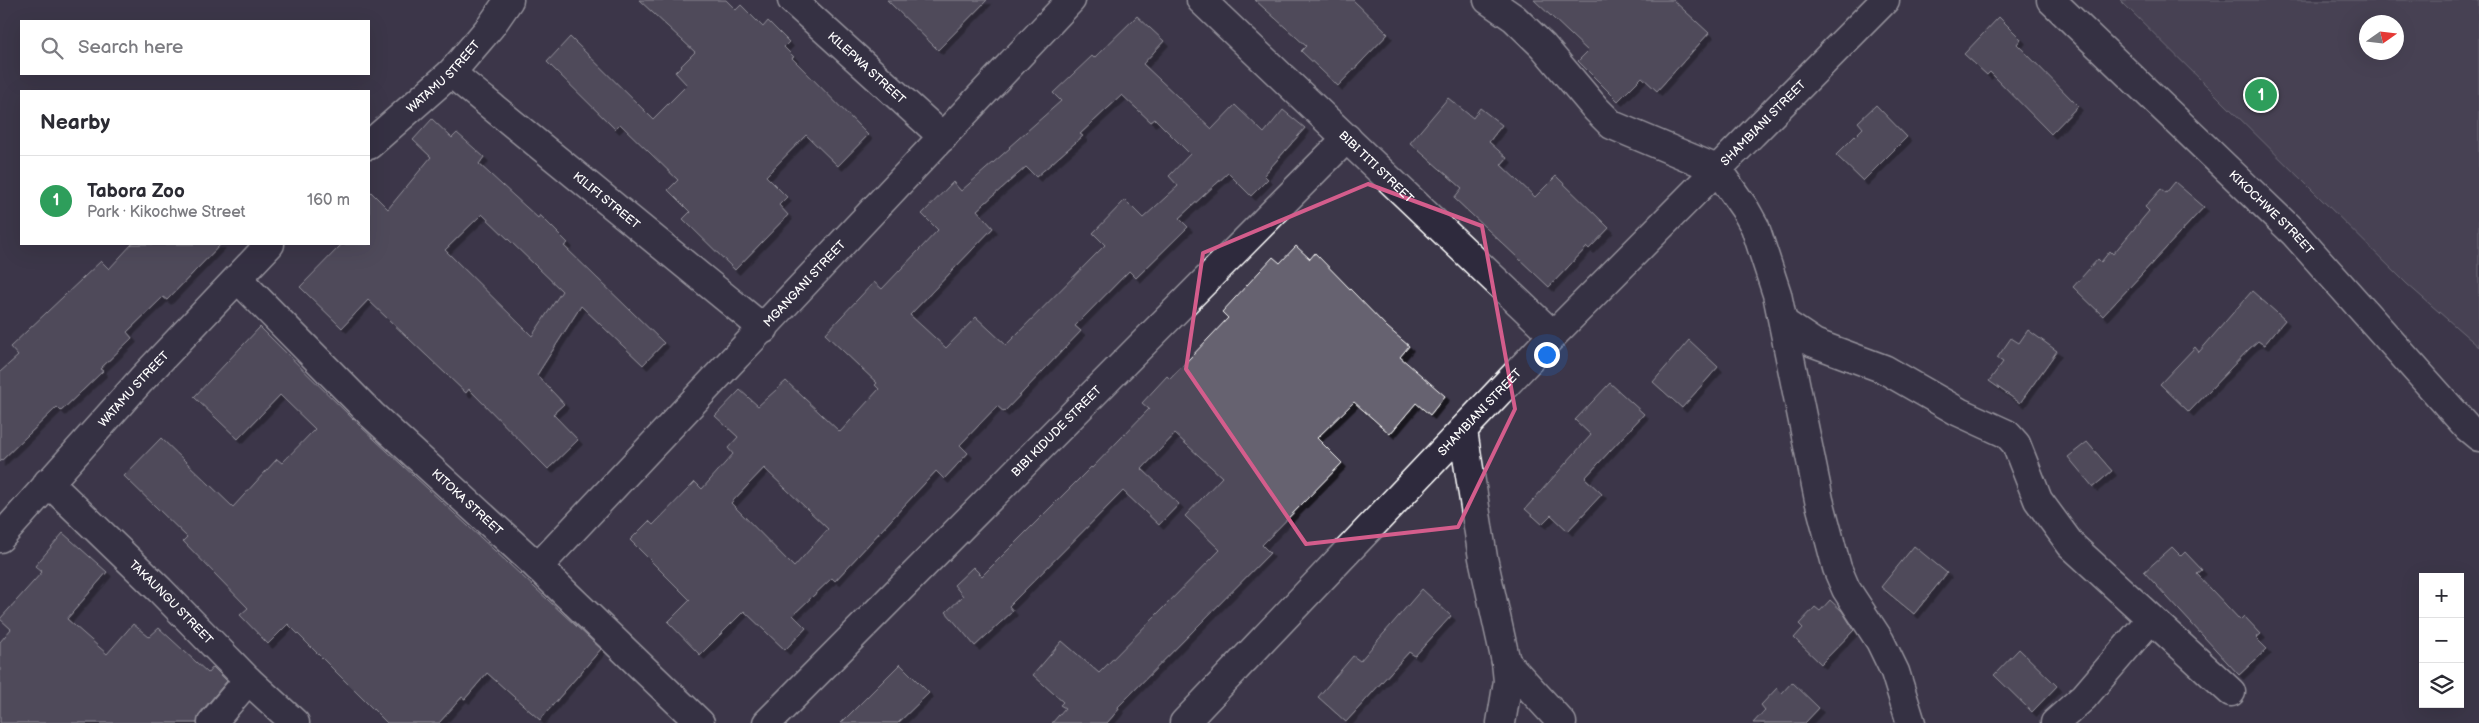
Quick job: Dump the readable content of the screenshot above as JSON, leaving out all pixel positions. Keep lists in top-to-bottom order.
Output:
{
  "streets": {
    "street": [
      "KILEPWA STREET",
      "WATAMU STREET",
      "SHAMBIANI STREET",
      "BIBI TITI STREET",
      "KILIFI STREET",
      "KIKOCHWE STREET",
      "MGANGANI STREET",
      "BIBI KIDUDE STREET",
      "KITOKA STREET",
      "TAKAUNGU STREET"
    ]
  },
  "crossings": [
    ["KILEPWA STREET", "MGANGANI STREET"],
    ["WATAMU STREET", "KILIFI STREET"],
    ["WATAMU STREET", "KITOKA STREET"],
    ["WATAMU STREET", "TAKAUNGU STREET"],
    ["SHAMBIANI STREET", "BIBI TITI STREET"],
    ["BIBI TITI STREET", "BIBI KIDUDE STREET"],
    ["KILIFI STREET", "MGANGANI STREET"],
    ["MGANGANI STREET", "KITOKA STREET"]
  ],
  "north": "right",
  "page": {
    "search": "Search here",
    "pins": "1",
    "heading": "Nearby",
    "list": [
      {
        "mark": "1",
        "name": "Tabora Zoo",
        "note": "Park · Kikochwe Street",
        "value": "160 m"
      }
    ],
    "map_buttons": ["+", "−"]
  }
}
